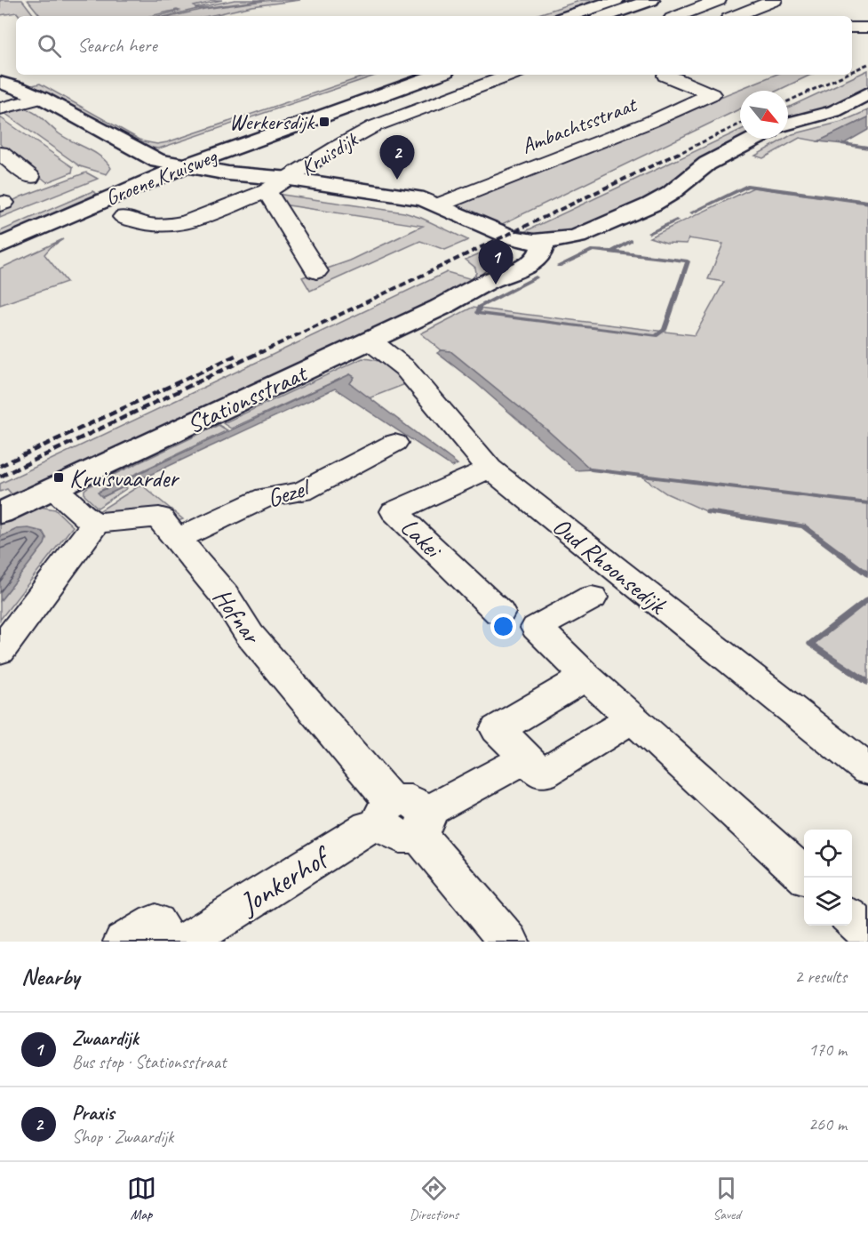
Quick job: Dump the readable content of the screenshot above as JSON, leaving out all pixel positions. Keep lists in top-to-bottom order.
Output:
{
  "streets": {
    "street": [
      "Ambachtsstraat",
      "Kruisdijk",
      "Groene Kruisweg",
      "Stationsstraat",
      "Gezel",
      "Lakei",
      "Oud Rhoonsedijk",
      "Hofnar",
      "Jonkerhof"
    ]
  },
  "crossings": [
    ["Stationsstraat", "Oud Rhoonsedijk"],
    ["Gezel", "Hofnar"],
    ["Lakei", "Oud Rhoonsedijk"],
    ["Hofnar", "Jonkerhof"]
  ],
  "places": {
    "transit": ["Werkersdijk", "Kruisvaarder"]
  },
  "north": "bottom right",
  "page": {
    "search": "Search here",
    "pins": ["2", "1"],
    "heading": ["Nearby", "2 results"],
    "list": [
      {
        "mark": "1",
        "name": "Zwaardijk",
        "note": "Bus stop · Stationsstraat",
        "value": "170 m"
      },
      {
        "mark": "2",
        "name": "Praxis",
        "note": "Shop · Zwaardijk",
        "value": "260 m"
      }
    ],
    "nav": ["Map", "Directions", "Saved"]
  }
}
